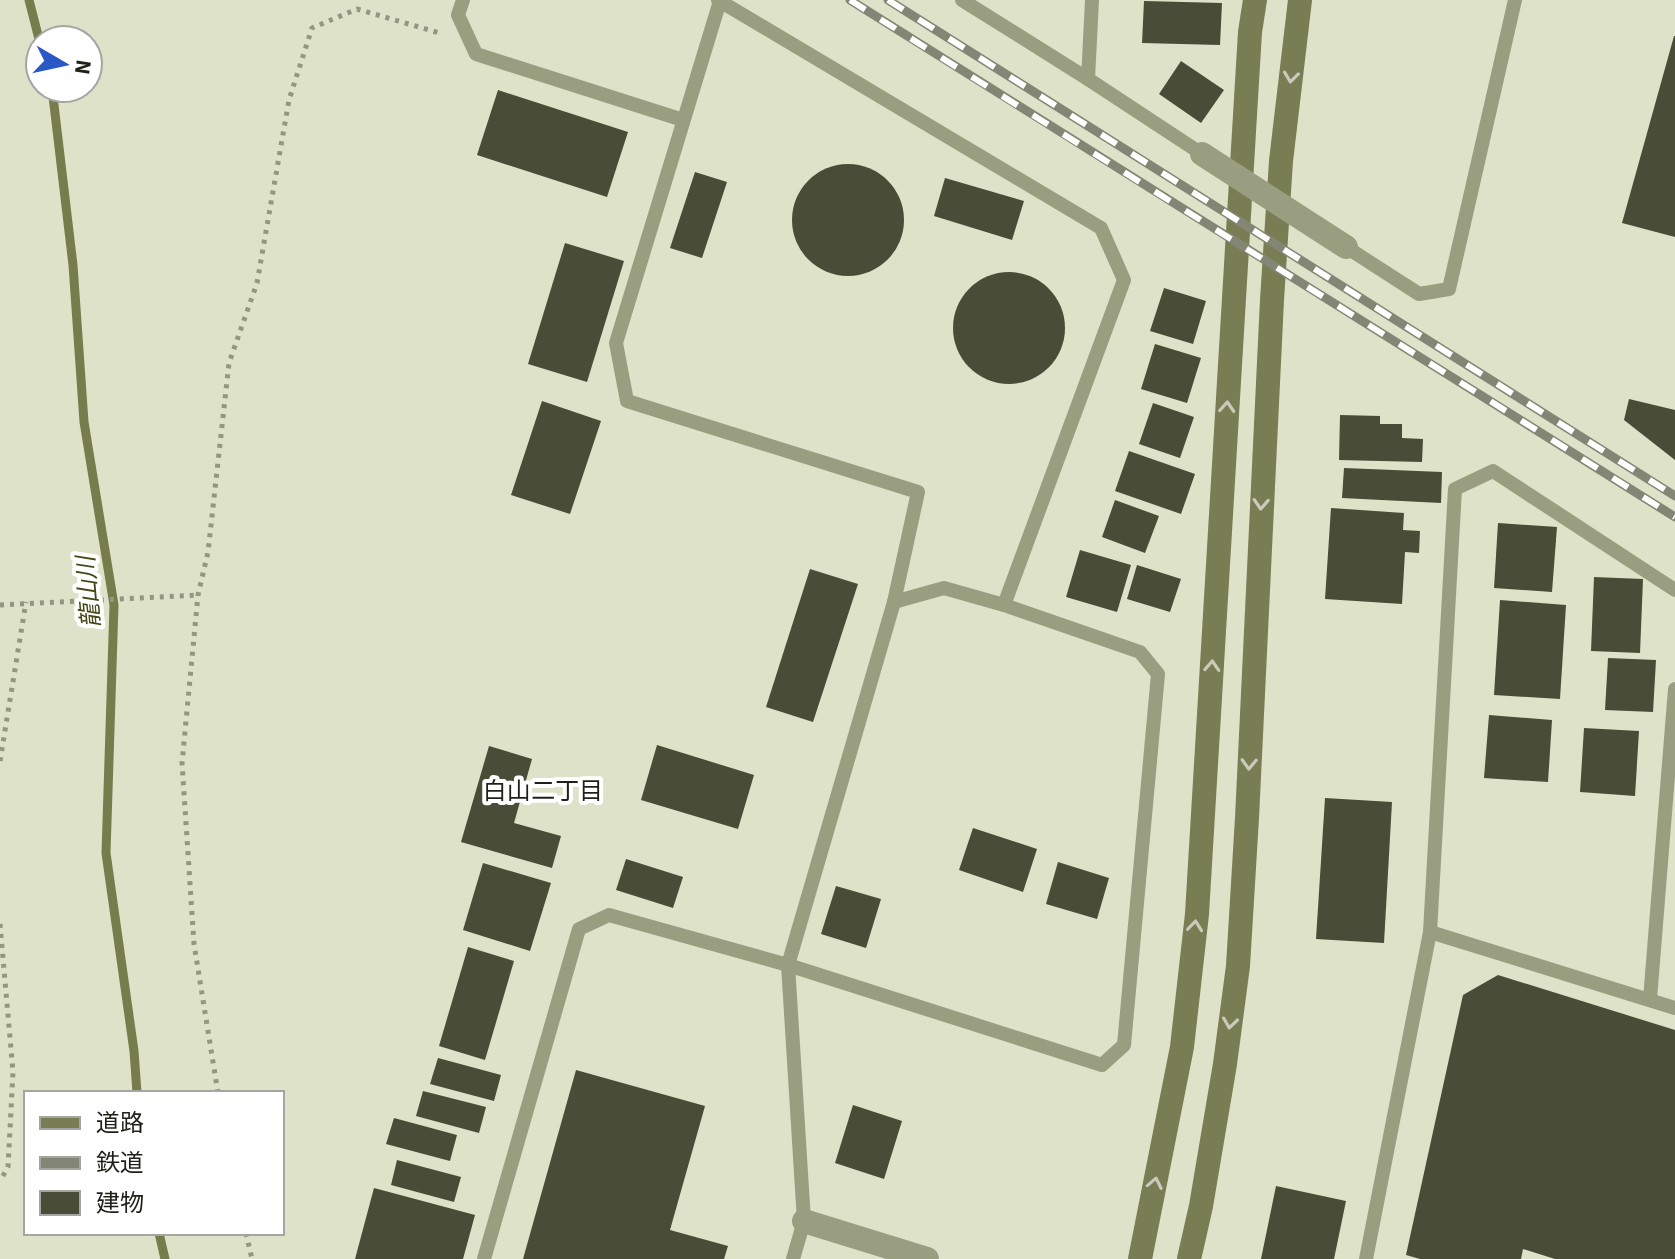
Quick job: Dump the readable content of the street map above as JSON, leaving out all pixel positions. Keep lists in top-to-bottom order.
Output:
{
  "districts": ["白山二丁目"],
  "water": ["龍山川"],
  "legend": ["道路", "鉄道", "建物"],
  "north": "right"
}
